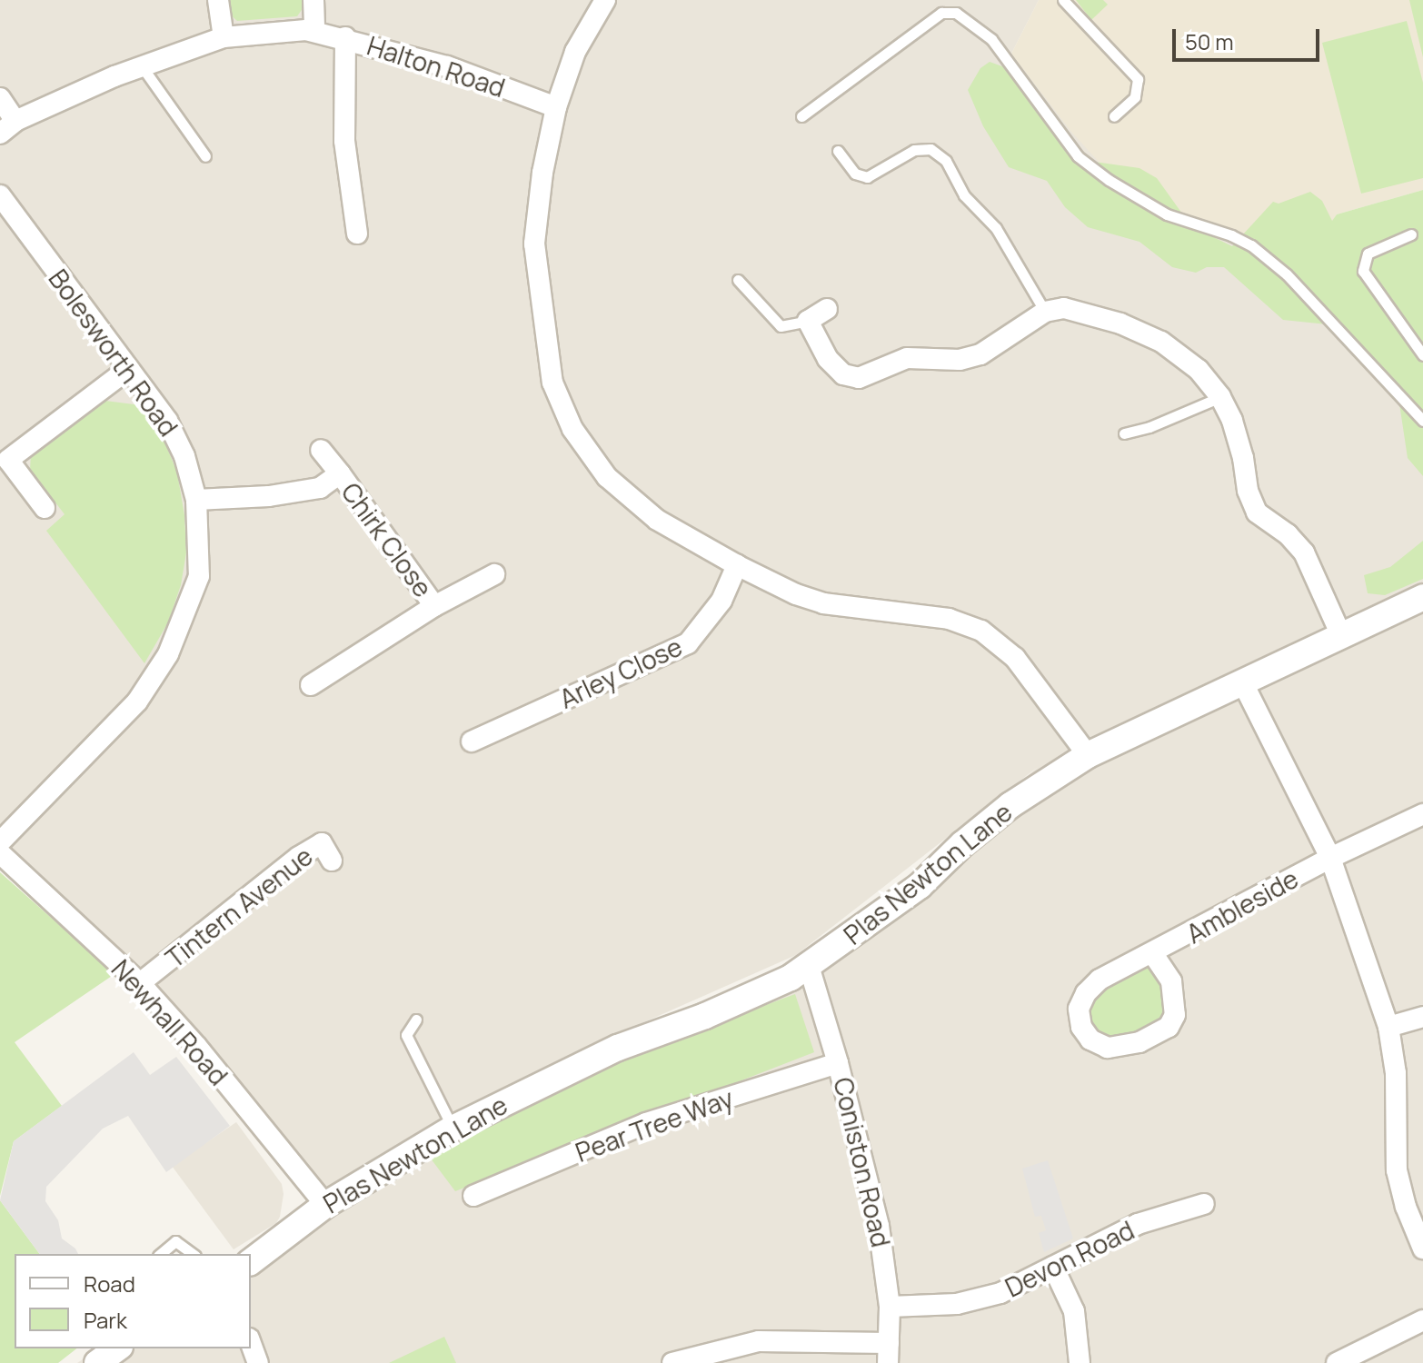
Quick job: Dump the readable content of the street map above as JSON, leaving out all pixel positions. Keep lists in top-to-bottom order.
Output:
{
  "streets": {
    "street": [
      "Halton Road",
      "Bolesworth Road",
      "Chirk Close",
      "Arley Close",
      "Plas Newton Lane",
      "Ambleside",
      "Tintern Avenue",
      "Newhall Road",
      "Pear Tree Way",
      "Coniston Road",
      "Devon Road"
    ]
  },
  "crossings": [
    ["Bolesworth Road", "Chirk Close"],
    ["Plas Newton Lane", "Newhall Road"],
    ["Plas Newton Lane", "Coniston Road"],
    ["Tintern Avenue", "Newhall Road"],
    ["Pear Tree Way", "Coniston Road"],
    ["Coniston Road", "Devon Road"]
  ],
  "legend": ["Road", "Park"],
  "scale_bar": "50 m"
}
